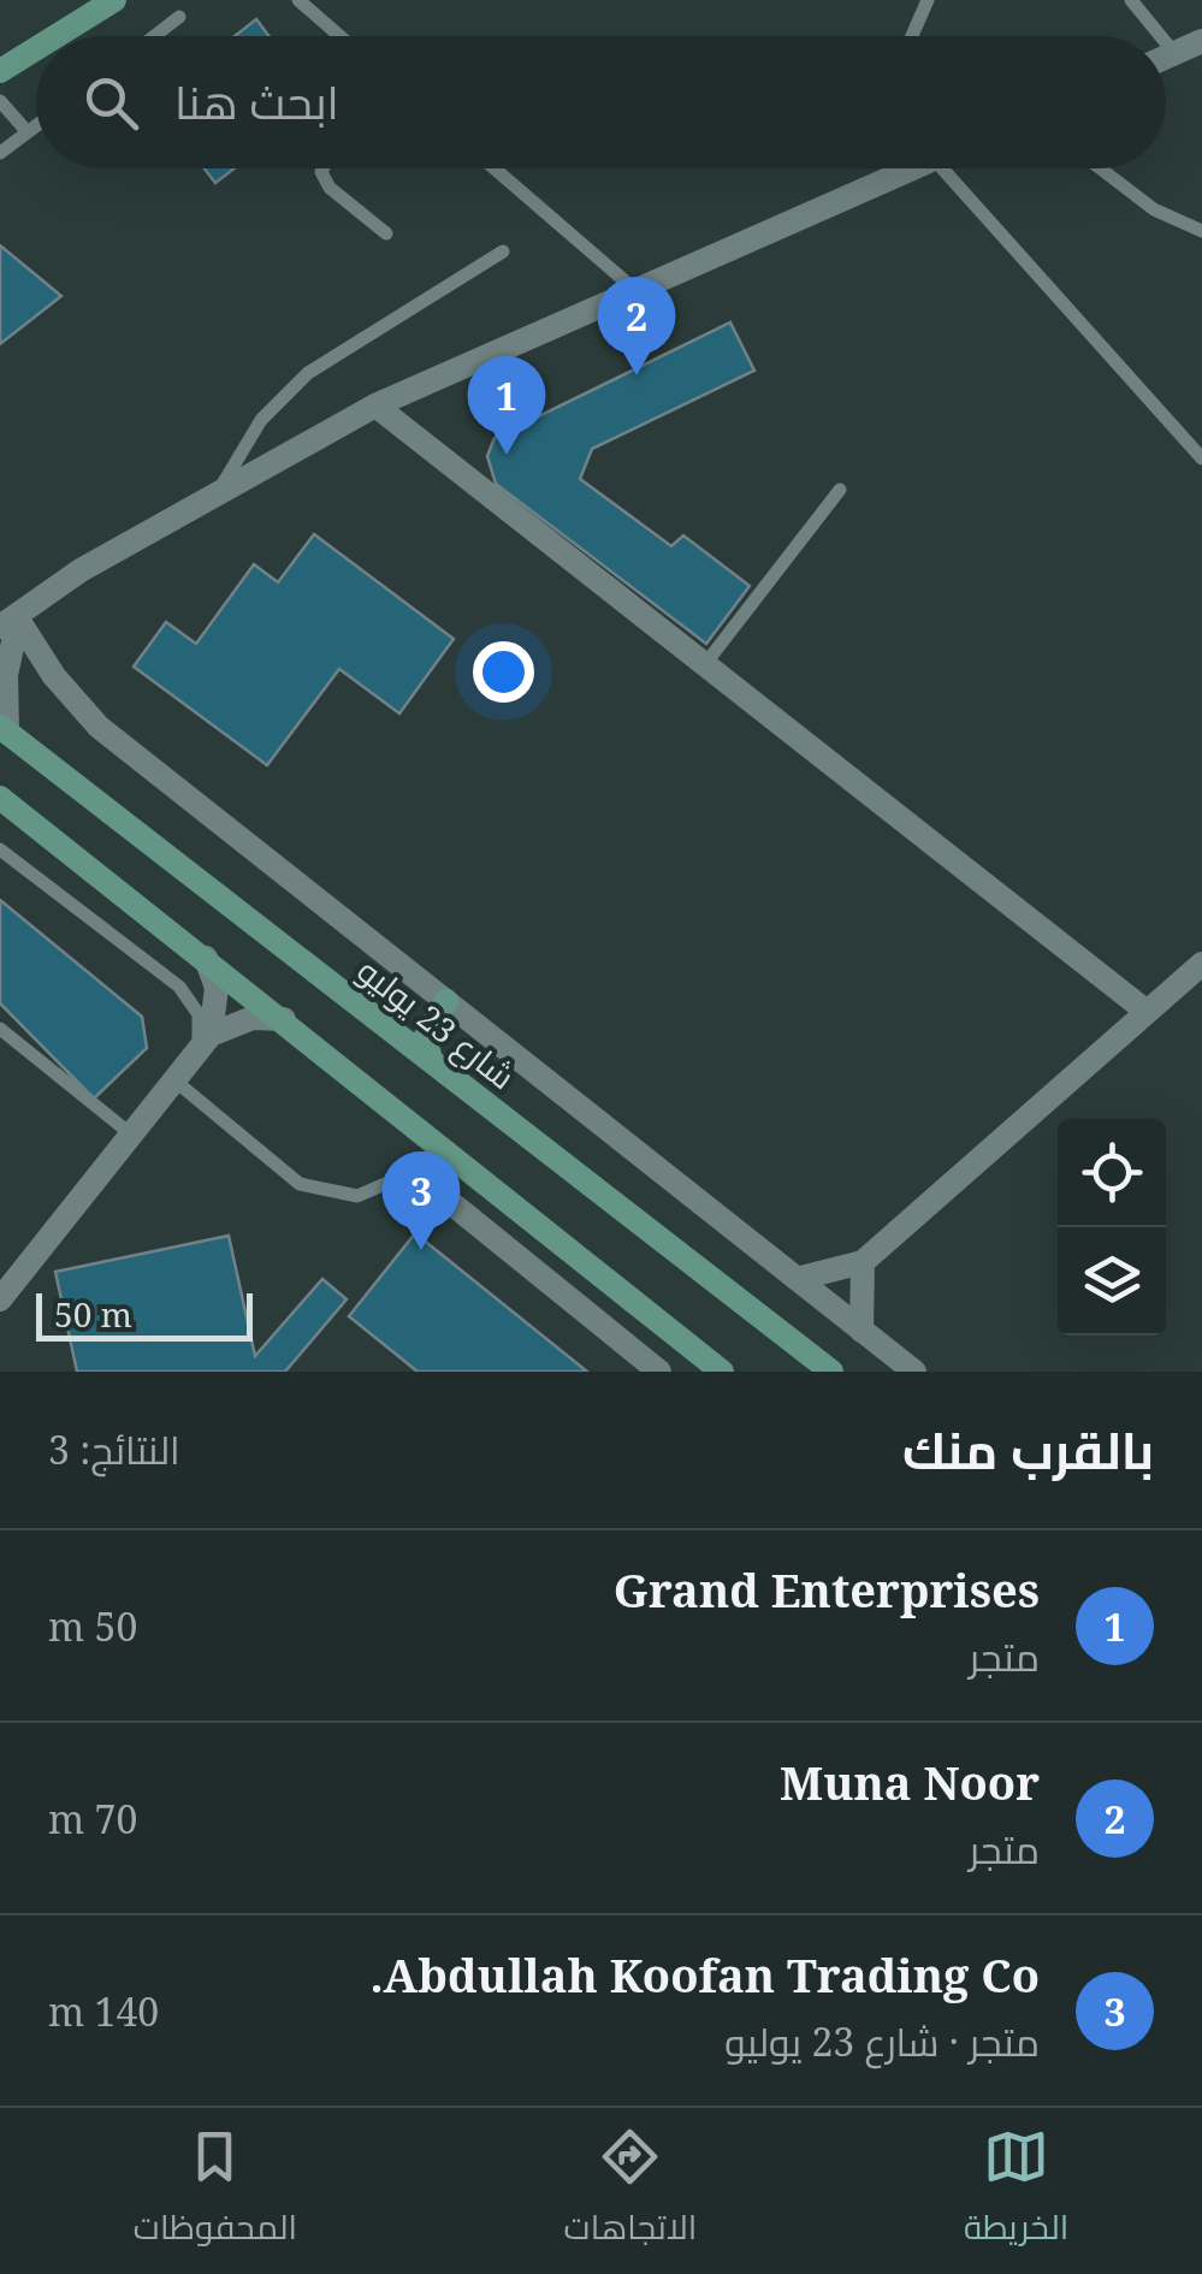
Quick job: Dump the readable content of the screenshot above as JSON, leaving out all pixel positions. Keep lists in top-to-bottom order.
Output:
{
  "streets": {
    "main road": ["شارع 23 يوليو"]
  },
  "scale_bar": "50 m",
  "page": {
    "search": "ابحث هنا",
    "pins": ["2", "1", "3"],
    "scale": "50 m",
    "heading": ["بالقرب منك", "النتائج: 3"],
    "list": [
      {
        "mark": "1",
        "name": "Grand Enterprises",
        "note": "متجر",
        "value": "50 m"
      },
      {
        "mark": "2",
        "name": "Muna Noor",
        "note": "متجر",
        "value": "70 m"
      },
      {
        "mark": "3",
        "name": "Abdullah Koofan Trading Co.",
        "note": "متجر · شارع 23 يوليو",
        "value": "140 m"
      }
    ],
    "nav": ["الخريطة", "الاتجاهات", "المحفوظات"]
  }
}
